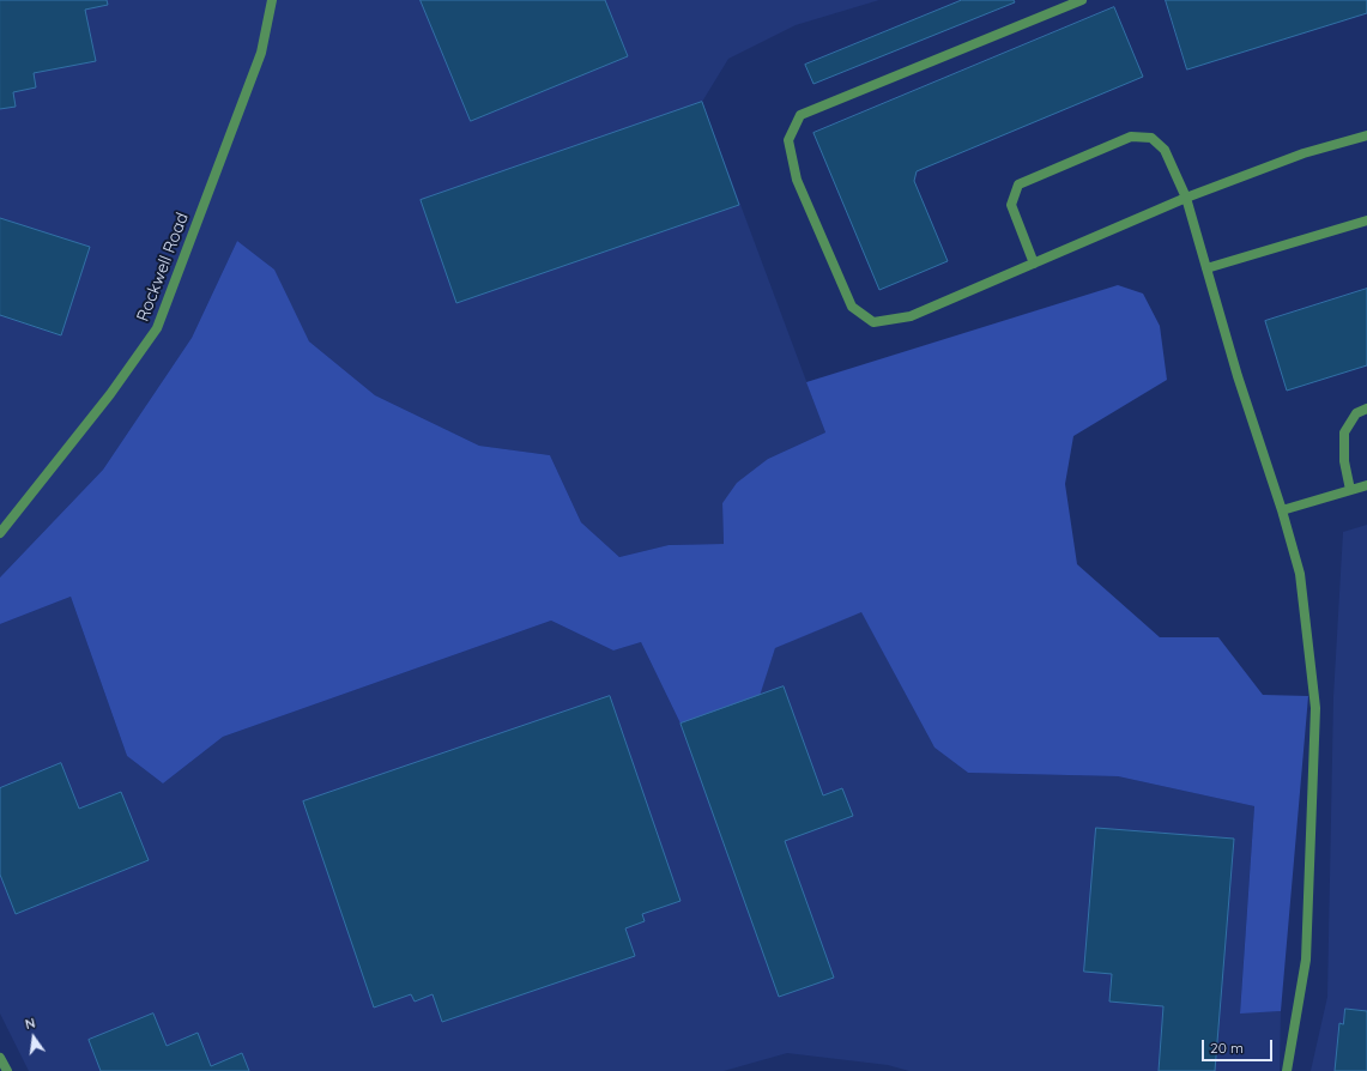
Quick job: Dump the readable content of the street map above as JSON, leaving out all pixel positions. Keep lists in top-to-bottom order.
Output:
{
  "streets": {
    "street": ["Rockwell Road"]
  },
  "scale_bar": "20 m",
  "north": "top"
}
